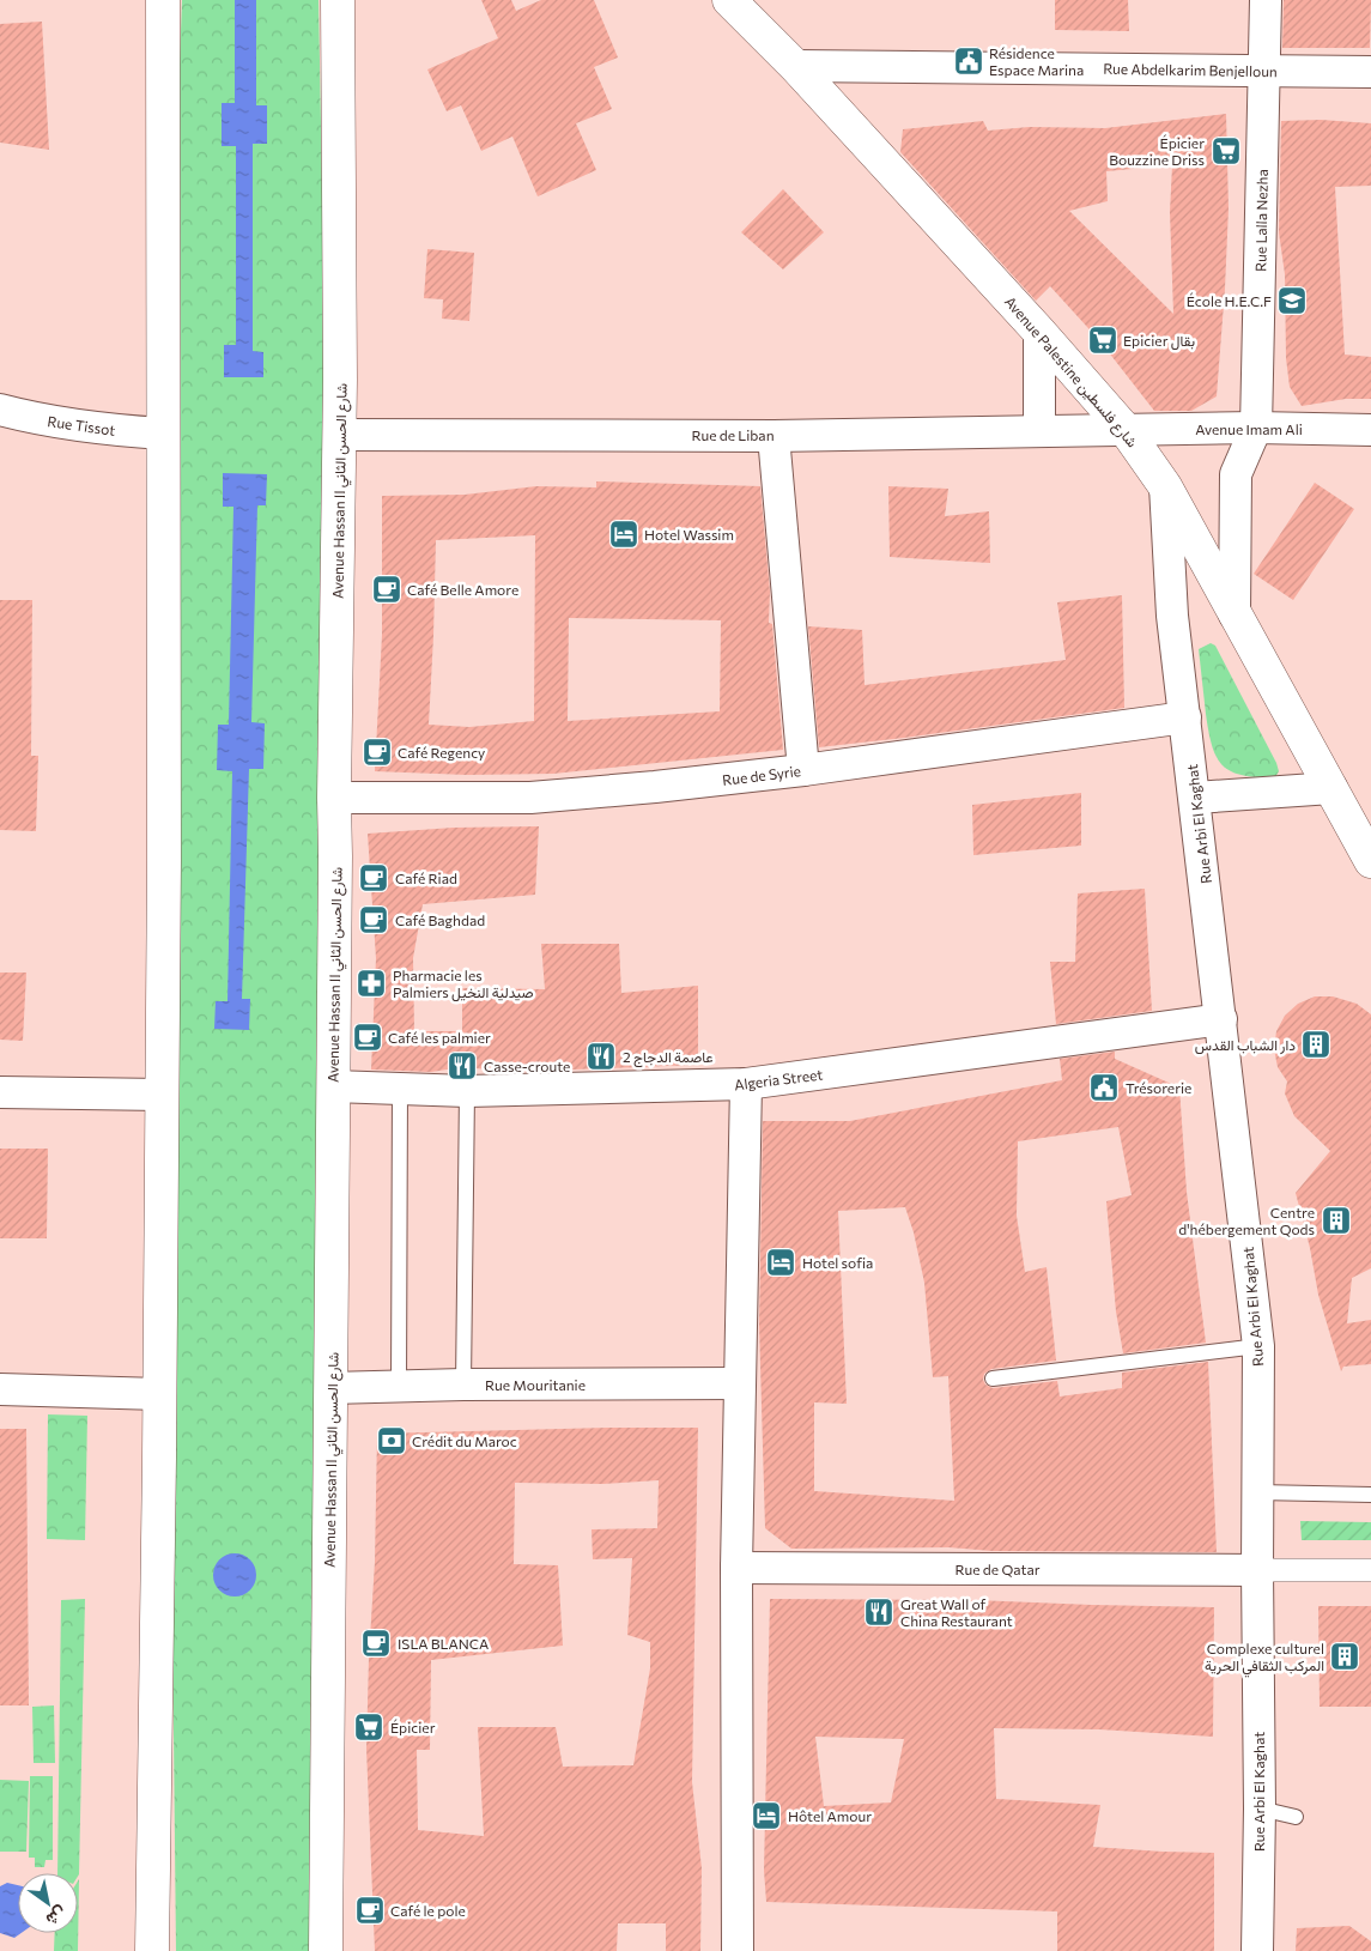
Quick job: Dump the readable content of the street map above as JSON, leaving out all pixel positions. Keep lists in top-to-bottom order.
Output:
{
  "streets": {
    "main road": ["Avenue Palestine شارع فلسطين", "Avenue Hassan II شارع الحسن الثاني"],
    "street": [
      "Rue Abdelkarim Benjelloun",
      "Rue Lalla Nezha",
      "Rue Tissot",
      "Avenue Imam Ali",
      "Rue de Liban",
      "Rue de Syrie",
      "Rue Arbi El Kaghat",
      "Algeria Street",
      "Rue Mouritanie",
      "Rue de Qatar"
    ]
  },
  "crossings": [
    ["Rue Abdelkarim Benjelloun", "Rue Lalla Nezha"],
    ["Rue Abdelkarim Benjelloun", "Avenue Palestine شارع فلسطين"],
    ["Rue Lalla Nezha", "Avenue Palestine شارع فلسطين"],
    ["Rue Lalla Nezha", "Avenue Imam Ali"],
    ["Avenue Palestine شارع فلسطين", "Avenue Imam Ali"],
    ["Avenue Palestine شارع فلسطين", "Rue de Liban"],
    ["Avenue Palestine شارع فلسطين", "Rue Arbi El Kaghat"],
    ["Avenue Imam Ali", "Rue de Liban"],
    ["Rue de Liban", "Avenue Hassan II شارع الحسن الثاني"],
    ["Avenue Hassan II شارع الحسن الثاني", "Rue de Syrie"],
    ["Avenue Hassan II شارع الحسن الثاني", "Algeria Street"],
    ["Avenue Hassan II شارع الحسن الثاني", "Rue Mouritanie"],
    ["Rue de Syrie", "Rue Arbi El Kaghat"],
    ["Rue Arbi El Kaghat", "Algeria Street"],
    ["Rue Arbi El Kaghat", "Rue de Qatar"]
  ],
  "places": {
    "public building": ["Résidence Espace Marina", "Trésorerie"],
    "supermarket": ["Épicier Bouzzine Driss", "Epicier بقال", "Épicier"],
    "school or university": ["École H.E.C.F"],
    "hotel": ["Hotel Wassim", "Hotel sofia", "Hôtel Amour"],
    "cafe": [
      "Café Belle Amore",
      "Café Regency",
      "Café Riad",
      "Café Baghdad",
      "Café les palmier",
      "ISLA BLANCA",
      "Café le pole"
    ],
    "pharmacy": ["Pharmacie les Palmiers صيدلية النخيل"],
    "building": ["دار الشباب القدس", "Centre d'hébergement Qods", "Complexe culturel المركب الثقافي الحرية"],
    "restaurant": ["عاصمة الدجاج 2", "Casse-croute", "Great Wall of China Restaurant"],
    "bank": ["Crédit du Maroc"]
  },
  "north": "bottom right"
}
